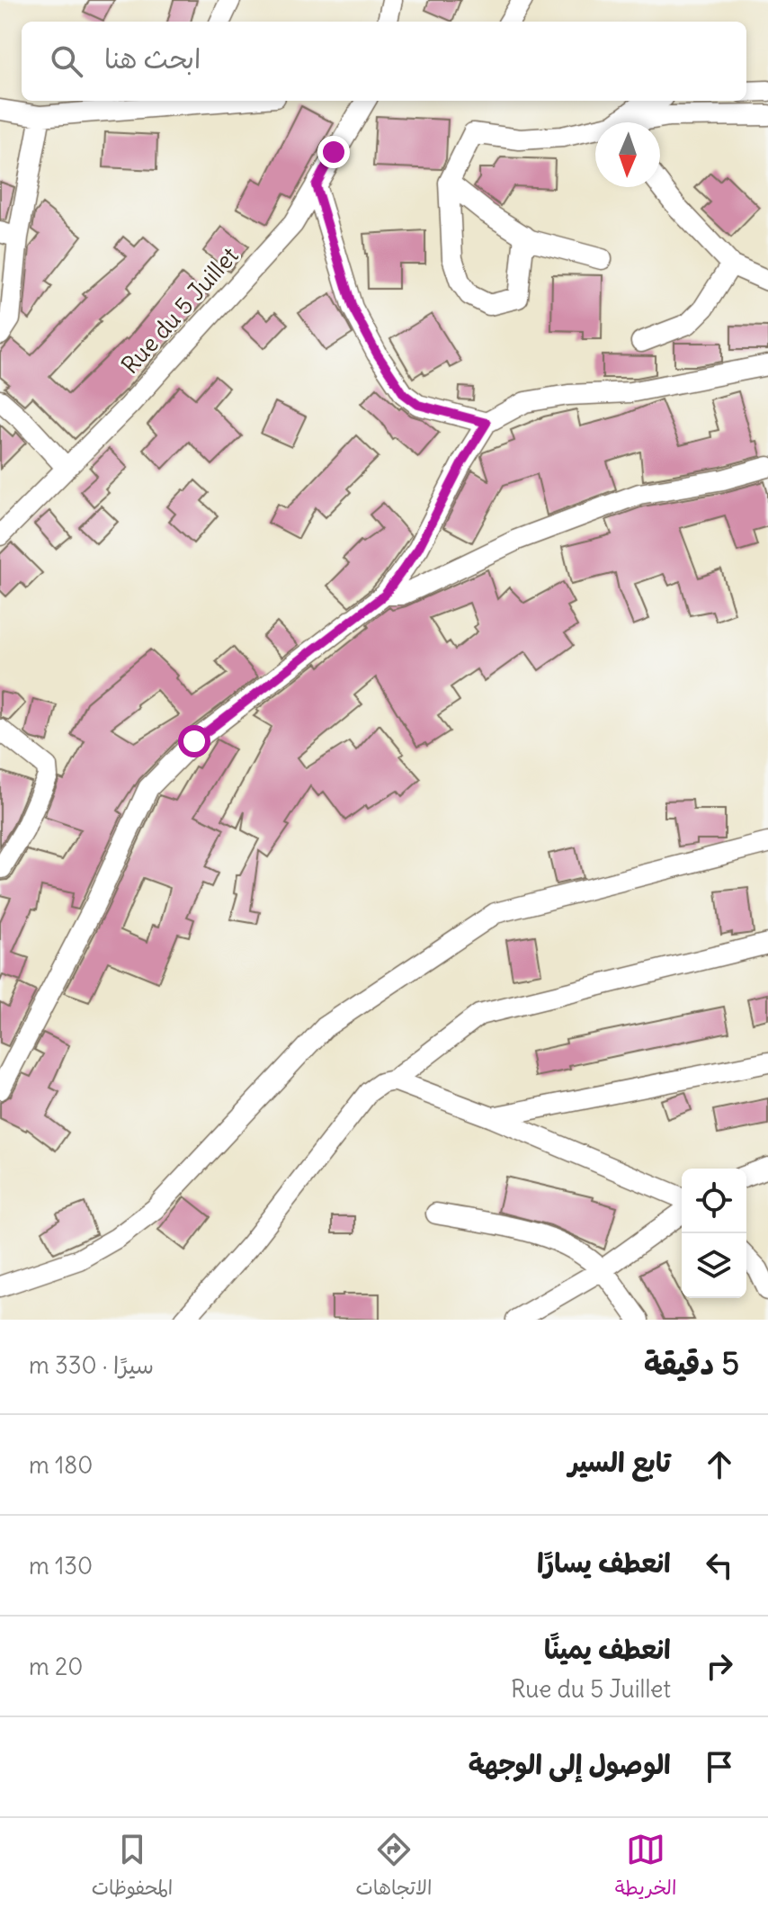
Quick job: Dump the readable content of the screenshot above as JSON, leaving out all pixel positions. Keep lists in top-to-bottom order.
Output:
{
  "streets": {
    "street": ["Rue du 5 Juillet"]
  },
  "north": "bottom",
  "page": {
    "search": "ابحث هنا",
    "heading": ["5 دقيقة", "سيرًا · 330 m"],
    "list": [
      ["تابع السير", "180 m"],
      ["انعطف يسارًا", "130 m"],
      ["انعطف يمينًا", "Rue du 5 Juillet", "20 m"],
      "الوصول إلى الوجهة"
    ],
    "nav": ["الخريطة", "الاتجاهات", "المحفوظات"]
  }
}
